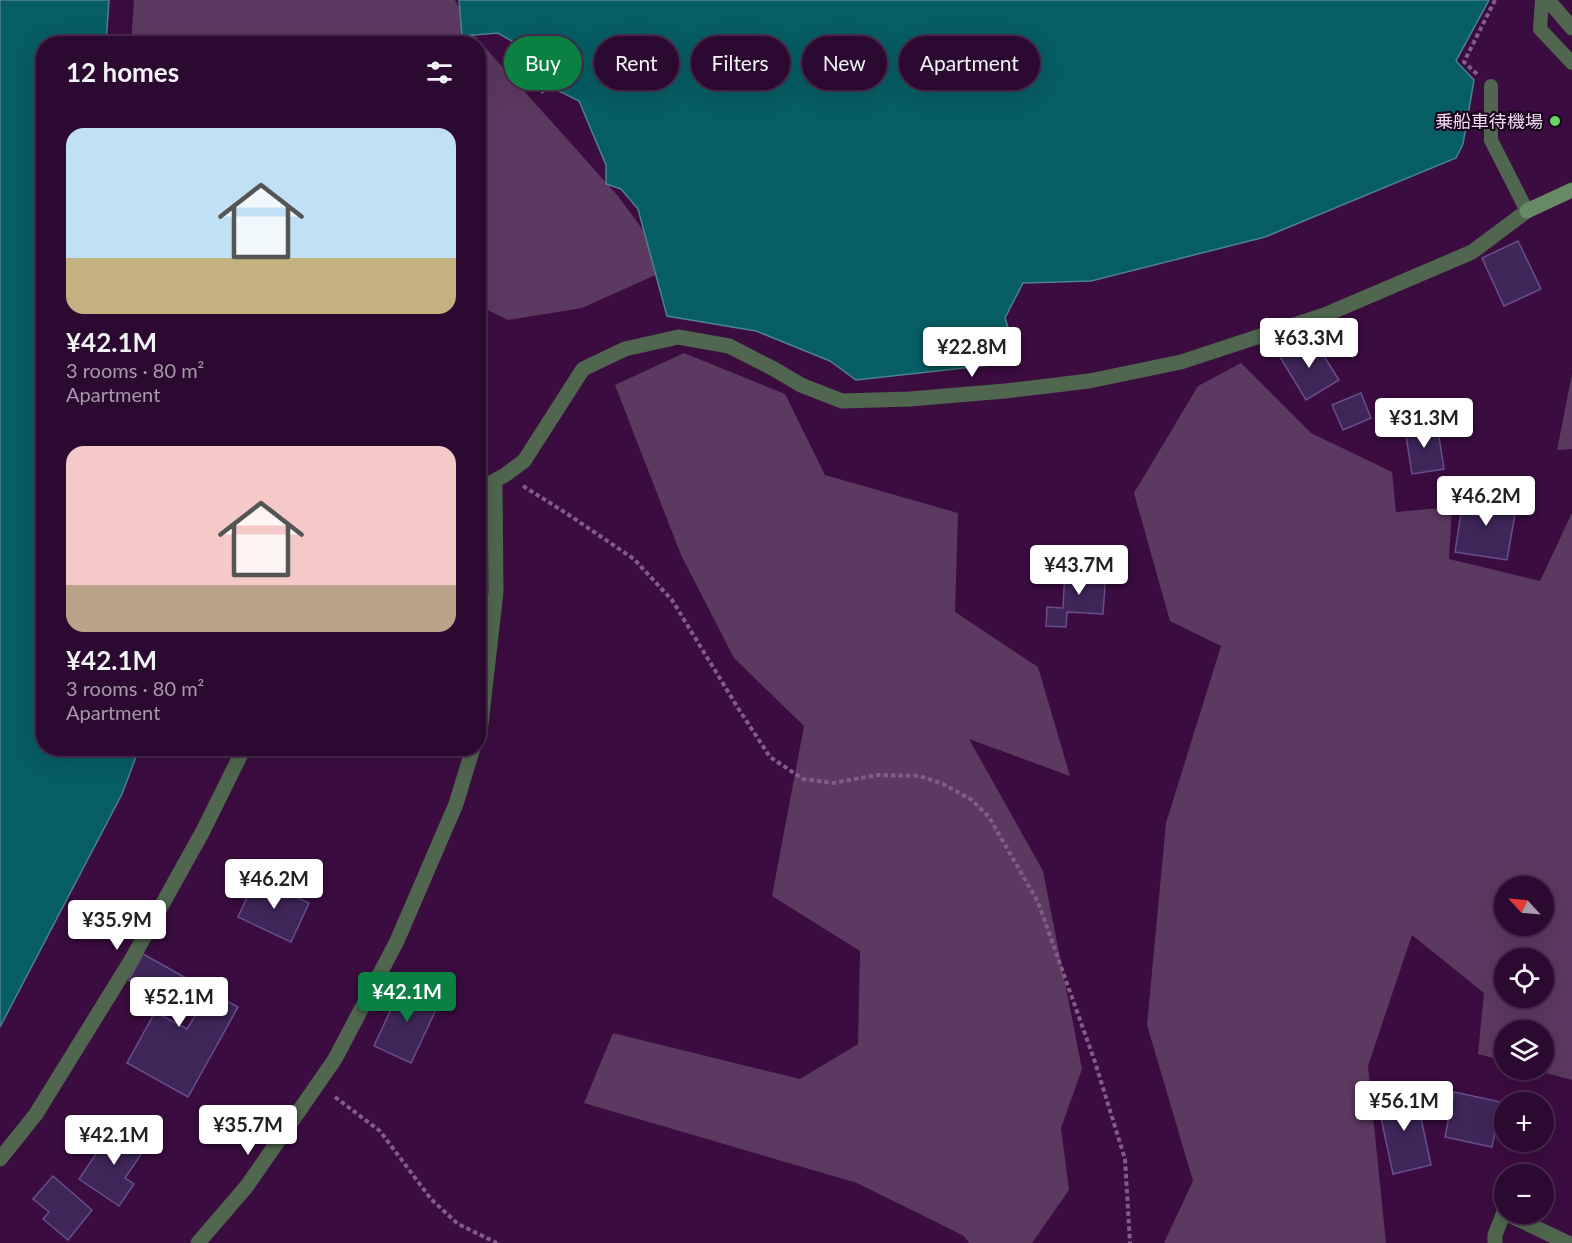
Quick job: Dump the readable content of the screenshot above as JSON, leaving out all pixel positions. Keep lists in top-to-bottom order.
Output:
{
  "places": ["乗船車待機場"],
  "north": "top left",
  "page": {
    "chip": [
      "Buy",
      "Rent",
      "Filters",
      "New",
      "Apartment"
    ],
    "heading": "12 homes",
    "list": [
      {
        "name": "¥42.1M",
        "note": "3 rooms · 80 m² · Apartment"
      },
      {
        "name": "¥42.1M",
        "note": "3 rooms · 80 m² · Apartment"
      }
    ],
    "price": [
      "¥63.3M",
      "¥22.8M",
      "¥31.3M",
      "¥46.2M",
      "¥43.7M",
      "¥46.2M",
      "¥35.9M",
      "¥42.1M",
      "¥52.1M",
      "¥56.1M",
      "¥35.7M",
      "¥42.1M"
    ],
    "map_buttons": ["+", "−"]
  }
}
